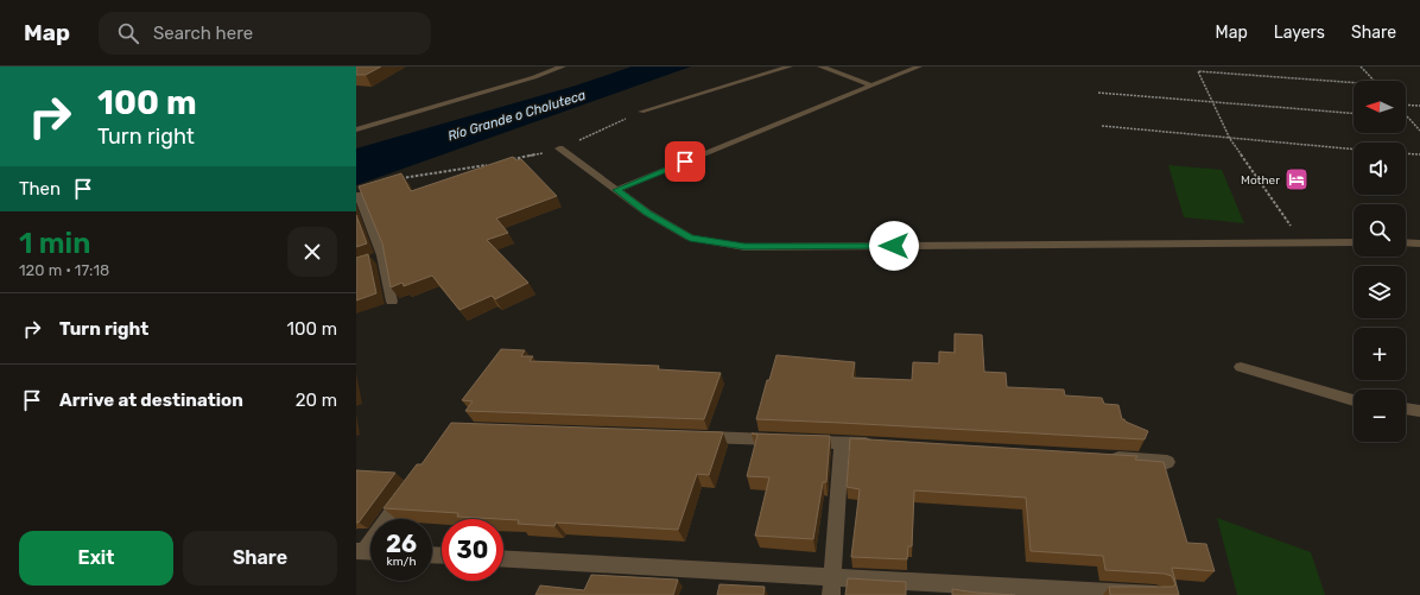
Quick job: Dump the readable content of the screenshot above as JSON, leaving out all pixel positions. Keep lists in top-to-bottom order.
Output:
{
  "water": ["Río Grande o Choluteca"],
  "places": {
    "hotel": ["Mother"]
  },
  "north": "left",
  "page": {
    "header": "Map",
    "search": "Search here",
    "nav": ["Map", "Layers", "Share"],
    "turn": ["100 m", "Turn right"],
    "map_buttons": ["+", "−"],
    "then": "Then",
    "heading": ["1 min", "120 m · 17:18"],
    "list": [
      {
        "name": "Turn right",
        "value": "100 m"
      },
      {
        "name": "Arrive at destination",
        "value": "20 m"
      }
    ],
    "speed": "26 km/h",
    "limit": "30",
    "buttons": ["Exit", "Share"]
  }
}
